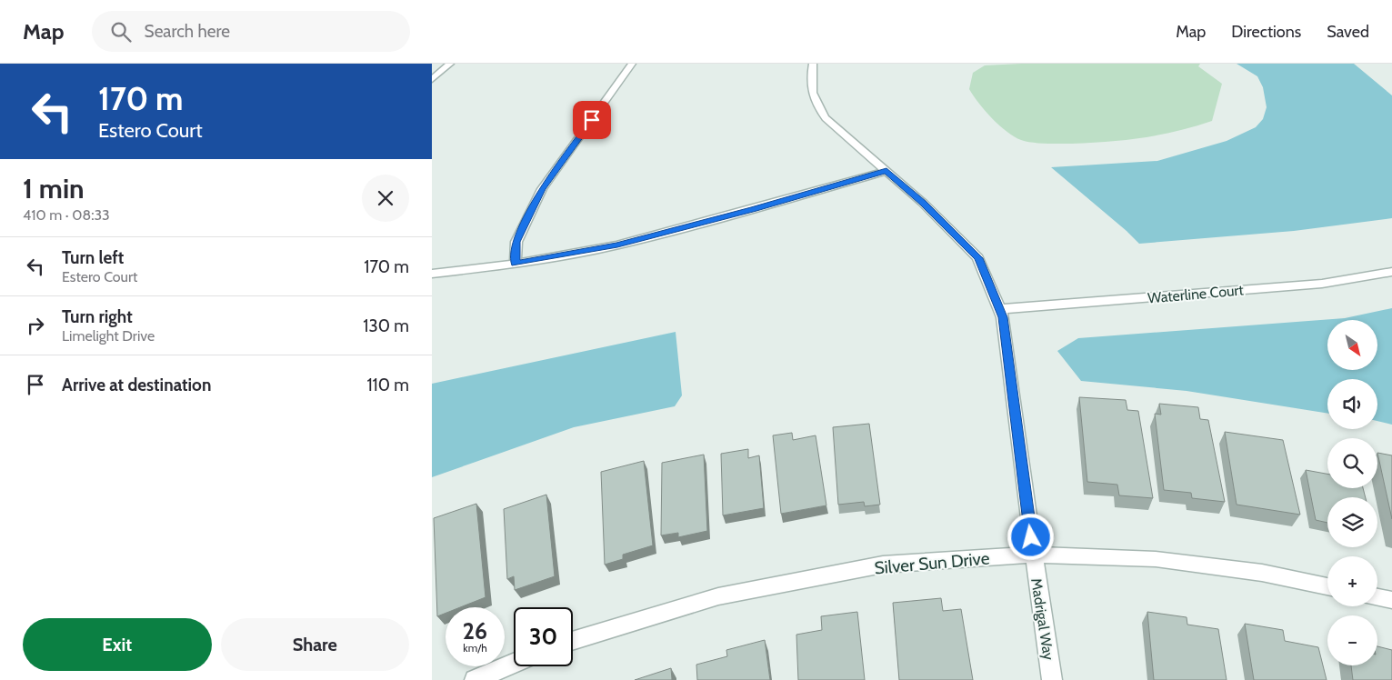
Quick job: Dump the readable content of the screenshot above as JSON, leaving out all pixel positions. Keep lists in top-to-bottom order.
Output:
{
  "streets": {
    "street": ["Waterline Court", "Silver Sun Drive", "Madrigal Way"]
  },
  "crossings": [
    ["Waterline Court", "Madrigal Way"],
    ["Silver Sun Drive", "Madrigal Way"]
  ],
  "north": "bottom right",
  "page": {
    "header": "Map",
    "search": "Search here",
    "nav": ["Map", "Directions", "Saved"],
    "turn": ["170 m", "Estero Court"],
    "heading": ["1 min", "410 m · 08:33"],
    "list": [
      {
        "name": "Turn left",
        "note": "Estero Court",
        "value": "170 m"
      },
      {
        "name": "Turn right",
        "note": "Limelight Drive",
        "value": "130 m"
      },
      {
        "name": "Arrive at destination",
        "value": "110 m"
      }
    ],
    "map_buttons": ["+", "−"],
    "speed": "26 km/h",
    "limit": "30",
    "buttons": ["Exit", "Share"]
  }
}
